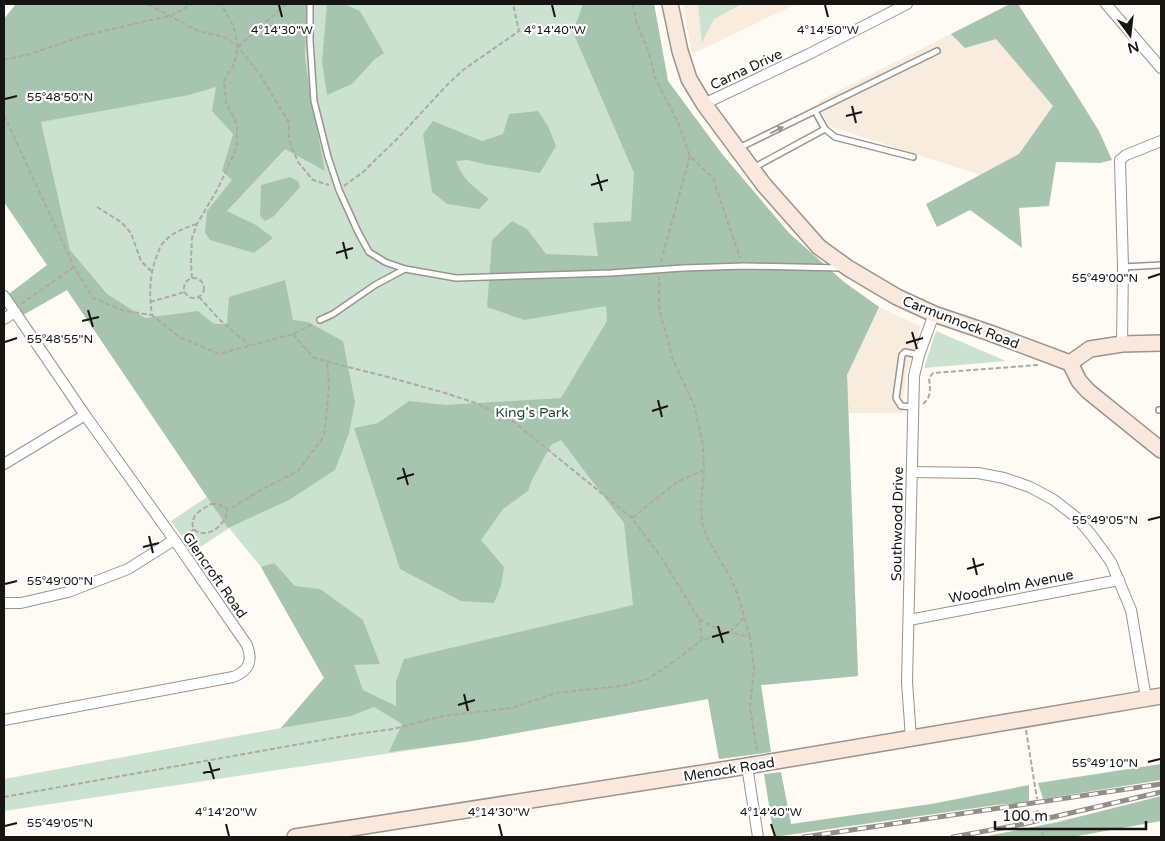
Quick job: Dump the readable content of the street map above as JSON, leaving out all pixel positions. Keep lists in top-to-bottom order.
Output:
{
  "streets": {
    "street": [
      "Carna Drive",
      "Carmunnock Road",
      "Southwood Drive",
      "Glencroft Road",
      "Woodholm Avenue",
      "Menock Road"
    ]
  },
  "crossings": [
    ["Carna Drive", "Carmunnock Road"],
    ["Carmunnock Road", "Southwood Drive"],
    ["Southwood Drive", "Woodholm Avenue"],
    ["Southwood Drive", "Menock Road"]
  ],
  "parks": ["King's Park"],
  "scale_bar": "100 m",
  "north": "bottom",
  "coordinates": [
    "4°14'30\"W",
    "4°14'40\"W",
    "4°14'50\"W",
    "55°48'50\"N",
    "55°49'00\"N",
    "55°48'55\"N",
    "55°49'05\"N",
    "55°49'10\"N",
    "4°14'20\"W"
  ]
}
